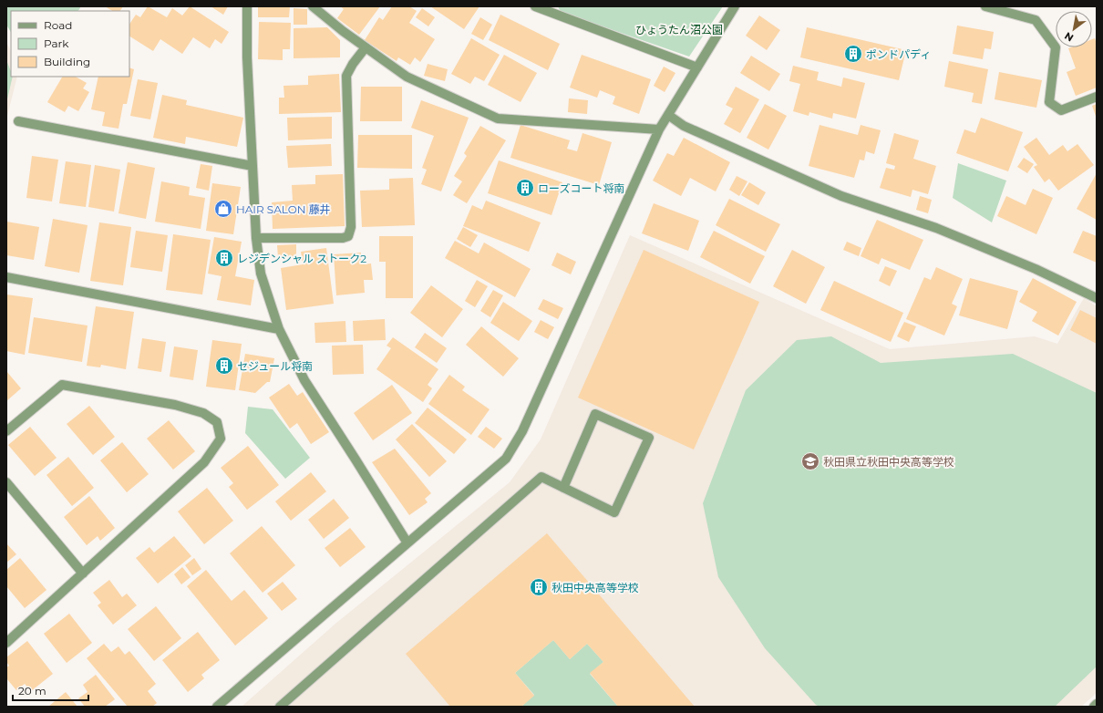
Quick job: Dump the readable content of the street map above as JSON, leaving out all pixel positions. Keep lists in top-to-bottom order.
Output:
{
  "parks": ["ひょうたん沼公園"],
  "places": {
    "building": [
      "ポンドパディ",
      "ローズコート将南",
      "レジデンシャル ストーク2",
      "セジュール将南",
      "秋田中央高等学校"
    ],
    "shop": ["HAIR SALON 藤井"],
    "school or university": ["秋田県立秋田中央高等学校"]
  },
  "legend": ["Road", "Park", "Building"],
  "scale_bar": "20 m",
  "north": "bottom left"
}
